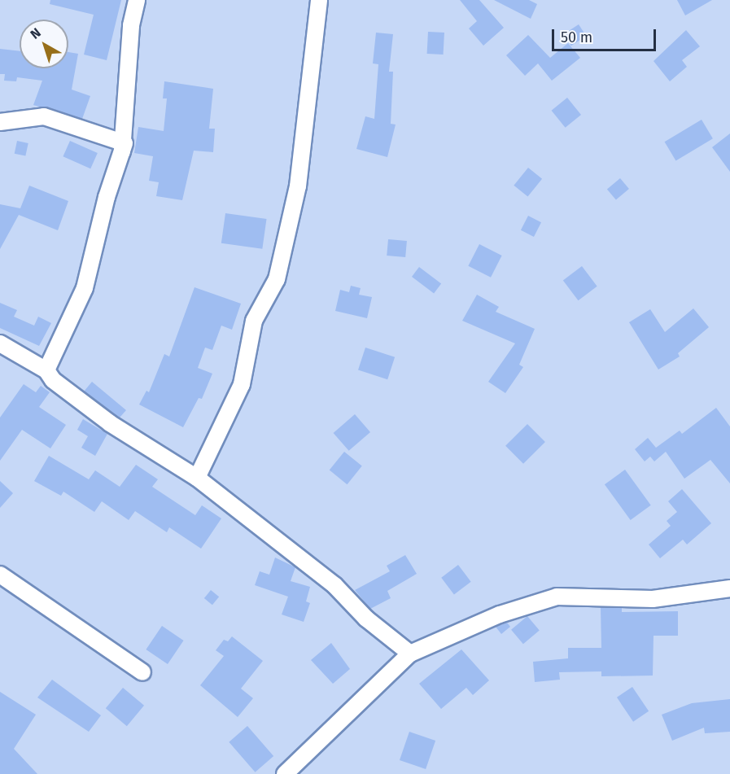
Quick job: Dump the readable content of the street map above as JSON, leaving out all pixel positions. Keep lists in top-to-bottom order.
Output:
{
  "scale_bar": "50 m",
  "north": "top left"
}
